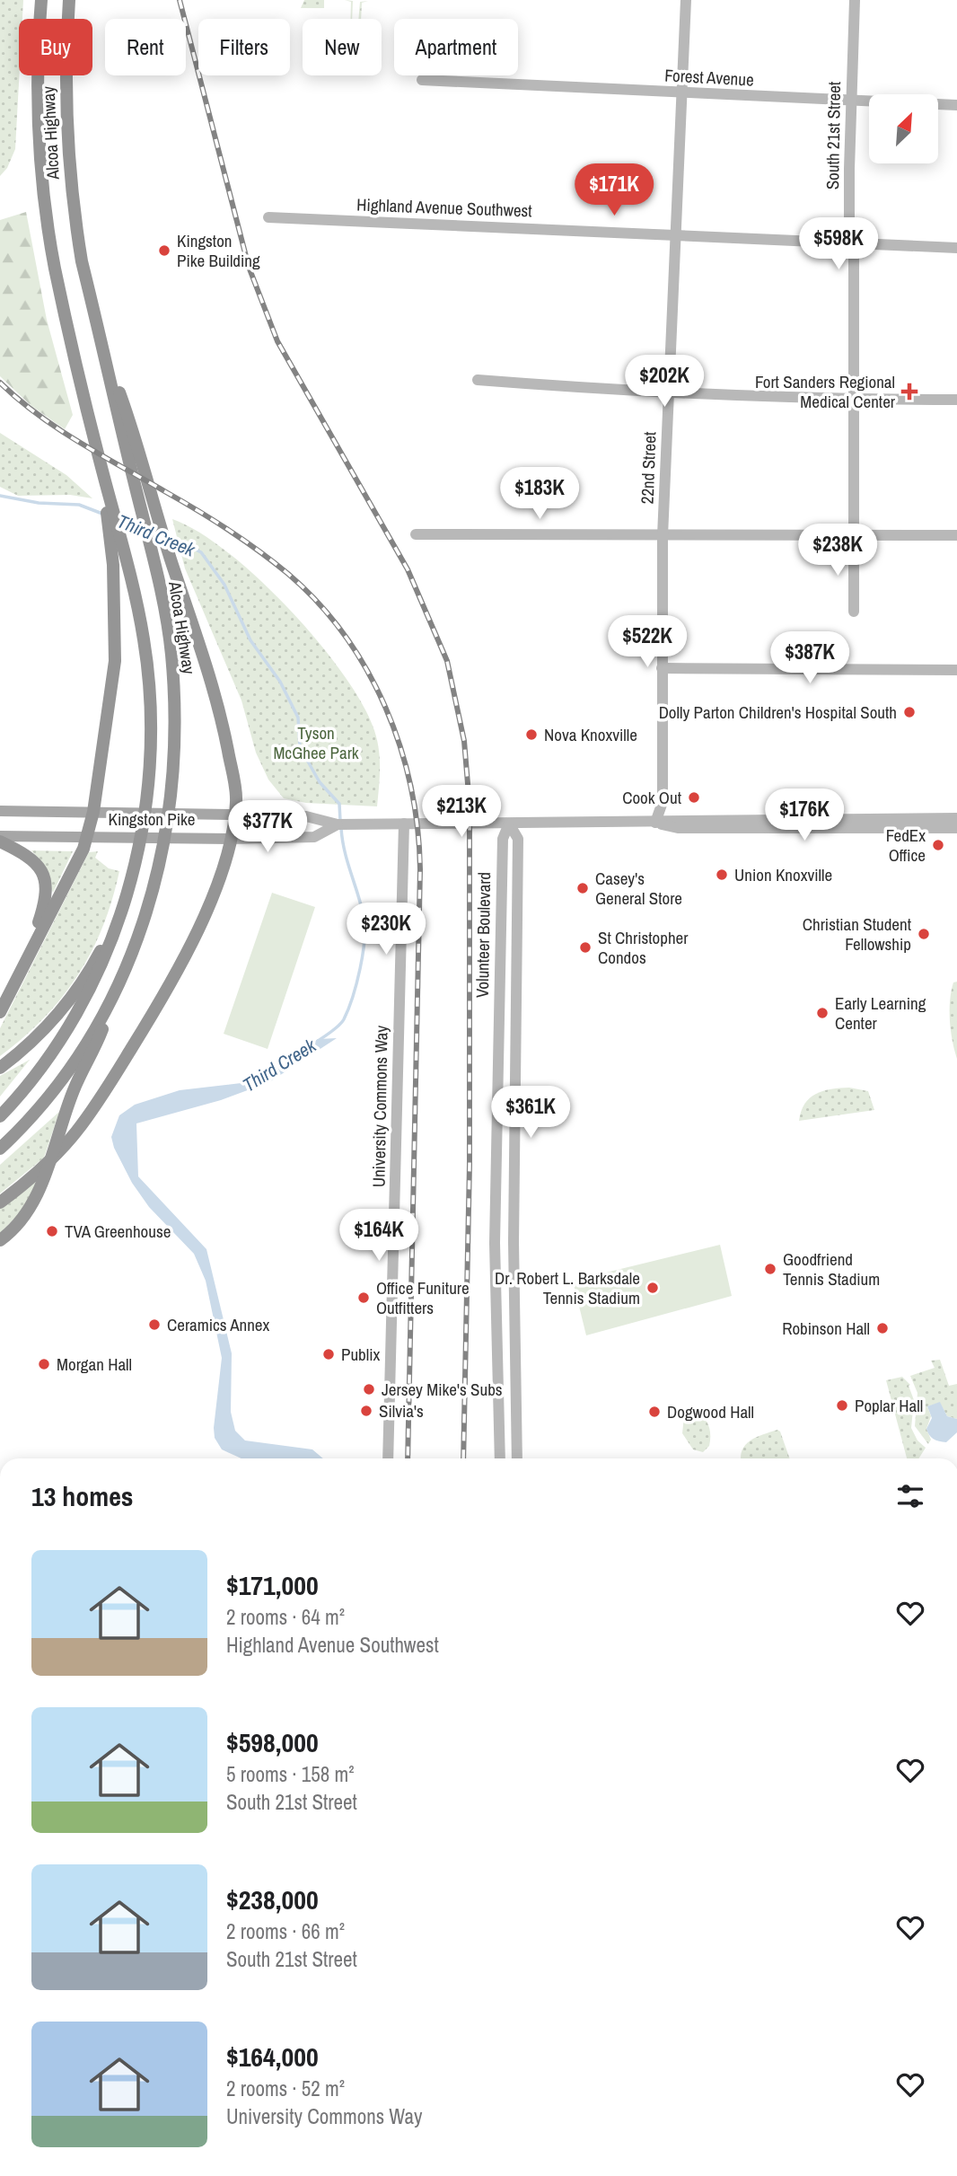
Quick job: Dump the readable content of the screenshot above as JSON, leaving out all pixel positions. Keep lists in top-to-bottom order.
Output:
{
  "streets": {
    "highway": ["Alcoa Highway"],
    "main road": ["Kingston Pike"],
    "street": [
      "Forest Avenue",
      "South 21st Street",
      "Highland Avenue Southwest",
      "22nd Street",
      "Volunteer Boulevard",
      "University Commons Way"
    ]
  },
  "crossings": [
    ["Forest Avenue", "South 21st Street"],
    ["Forest Avenue", "22nd Street"],
    ["South 21st Street", "Highland Avenue Southwest"],
    ["Highland Avenue Southwest", "22nd Street"],
    ["22nd Street", "Kingston Pike"],
    ["Kingston Pike", "Volunteer Boulevard"],
    ["Kingston Pike", "University Commons Way"]
  ],
  "water": ["Third Creek"],
  "parks": ["Tyson McGhee Park"],
  "places": {
    "other": [
      "Kingston Pike Building",
      "Dolly Parton Children's Hospital South",
      "Nova Knoxville",
      "Cook Out",
      "FedEx Office",
      "Union Knoxville",
      "Casey's General Store",
      "Christian Student Fellowship",
      "St Christopher Condos",
      "Early Learning Center",
      "TVA Greenhouse",
      "Goodfriend Tennis Stadium",
      "Dr. Robert L. Barksdale Tennis Stadium",
      "Office Funiture Outfitters",
      "Ceramics Annex",
      "Robinson Hall",
      "Publix",
      "Morgan Hall",
      "Jersey Mike's Subs",
      "Poplar Hall",
      "Silvia's",
      "Dogwood Hall"
    ],
    "health": ["Fort Sanders Regional Medical Center"]
  },
  "north": "top right",
  "page": {
    "chip": [
      "Buy",
      "Rent",
      "Filters",
      "New",
      "Apartment"
    ],
    "price": [
      "$171K",
      "$598K",
      "$202K",
      "$183K",
      "$238K",
      "$522K",
      "$387K",
      "$213K",
      "$176K",
      "$377K",
      "$230K",
      "$361K",
      "$164K"
    ],
    "heading": "13 homes",
    "list": [
      {
        "name": "$171,000",
        "note": "2 rooms · 64 m² · Highland Avenue Southwest"
      },
      {
        "name": "$598,000",
        "note": "5 rooms · 158 m² · South 21st Street"
      },
      {
        "name": "$238,000",
        "note": "2 rooms · 66 m² · South 21st Street"
      },
      {
        "name": "$164,000",
        "note": "2 rooms · 52 m² · University Commons Way"
      }
    ]
  }
}
